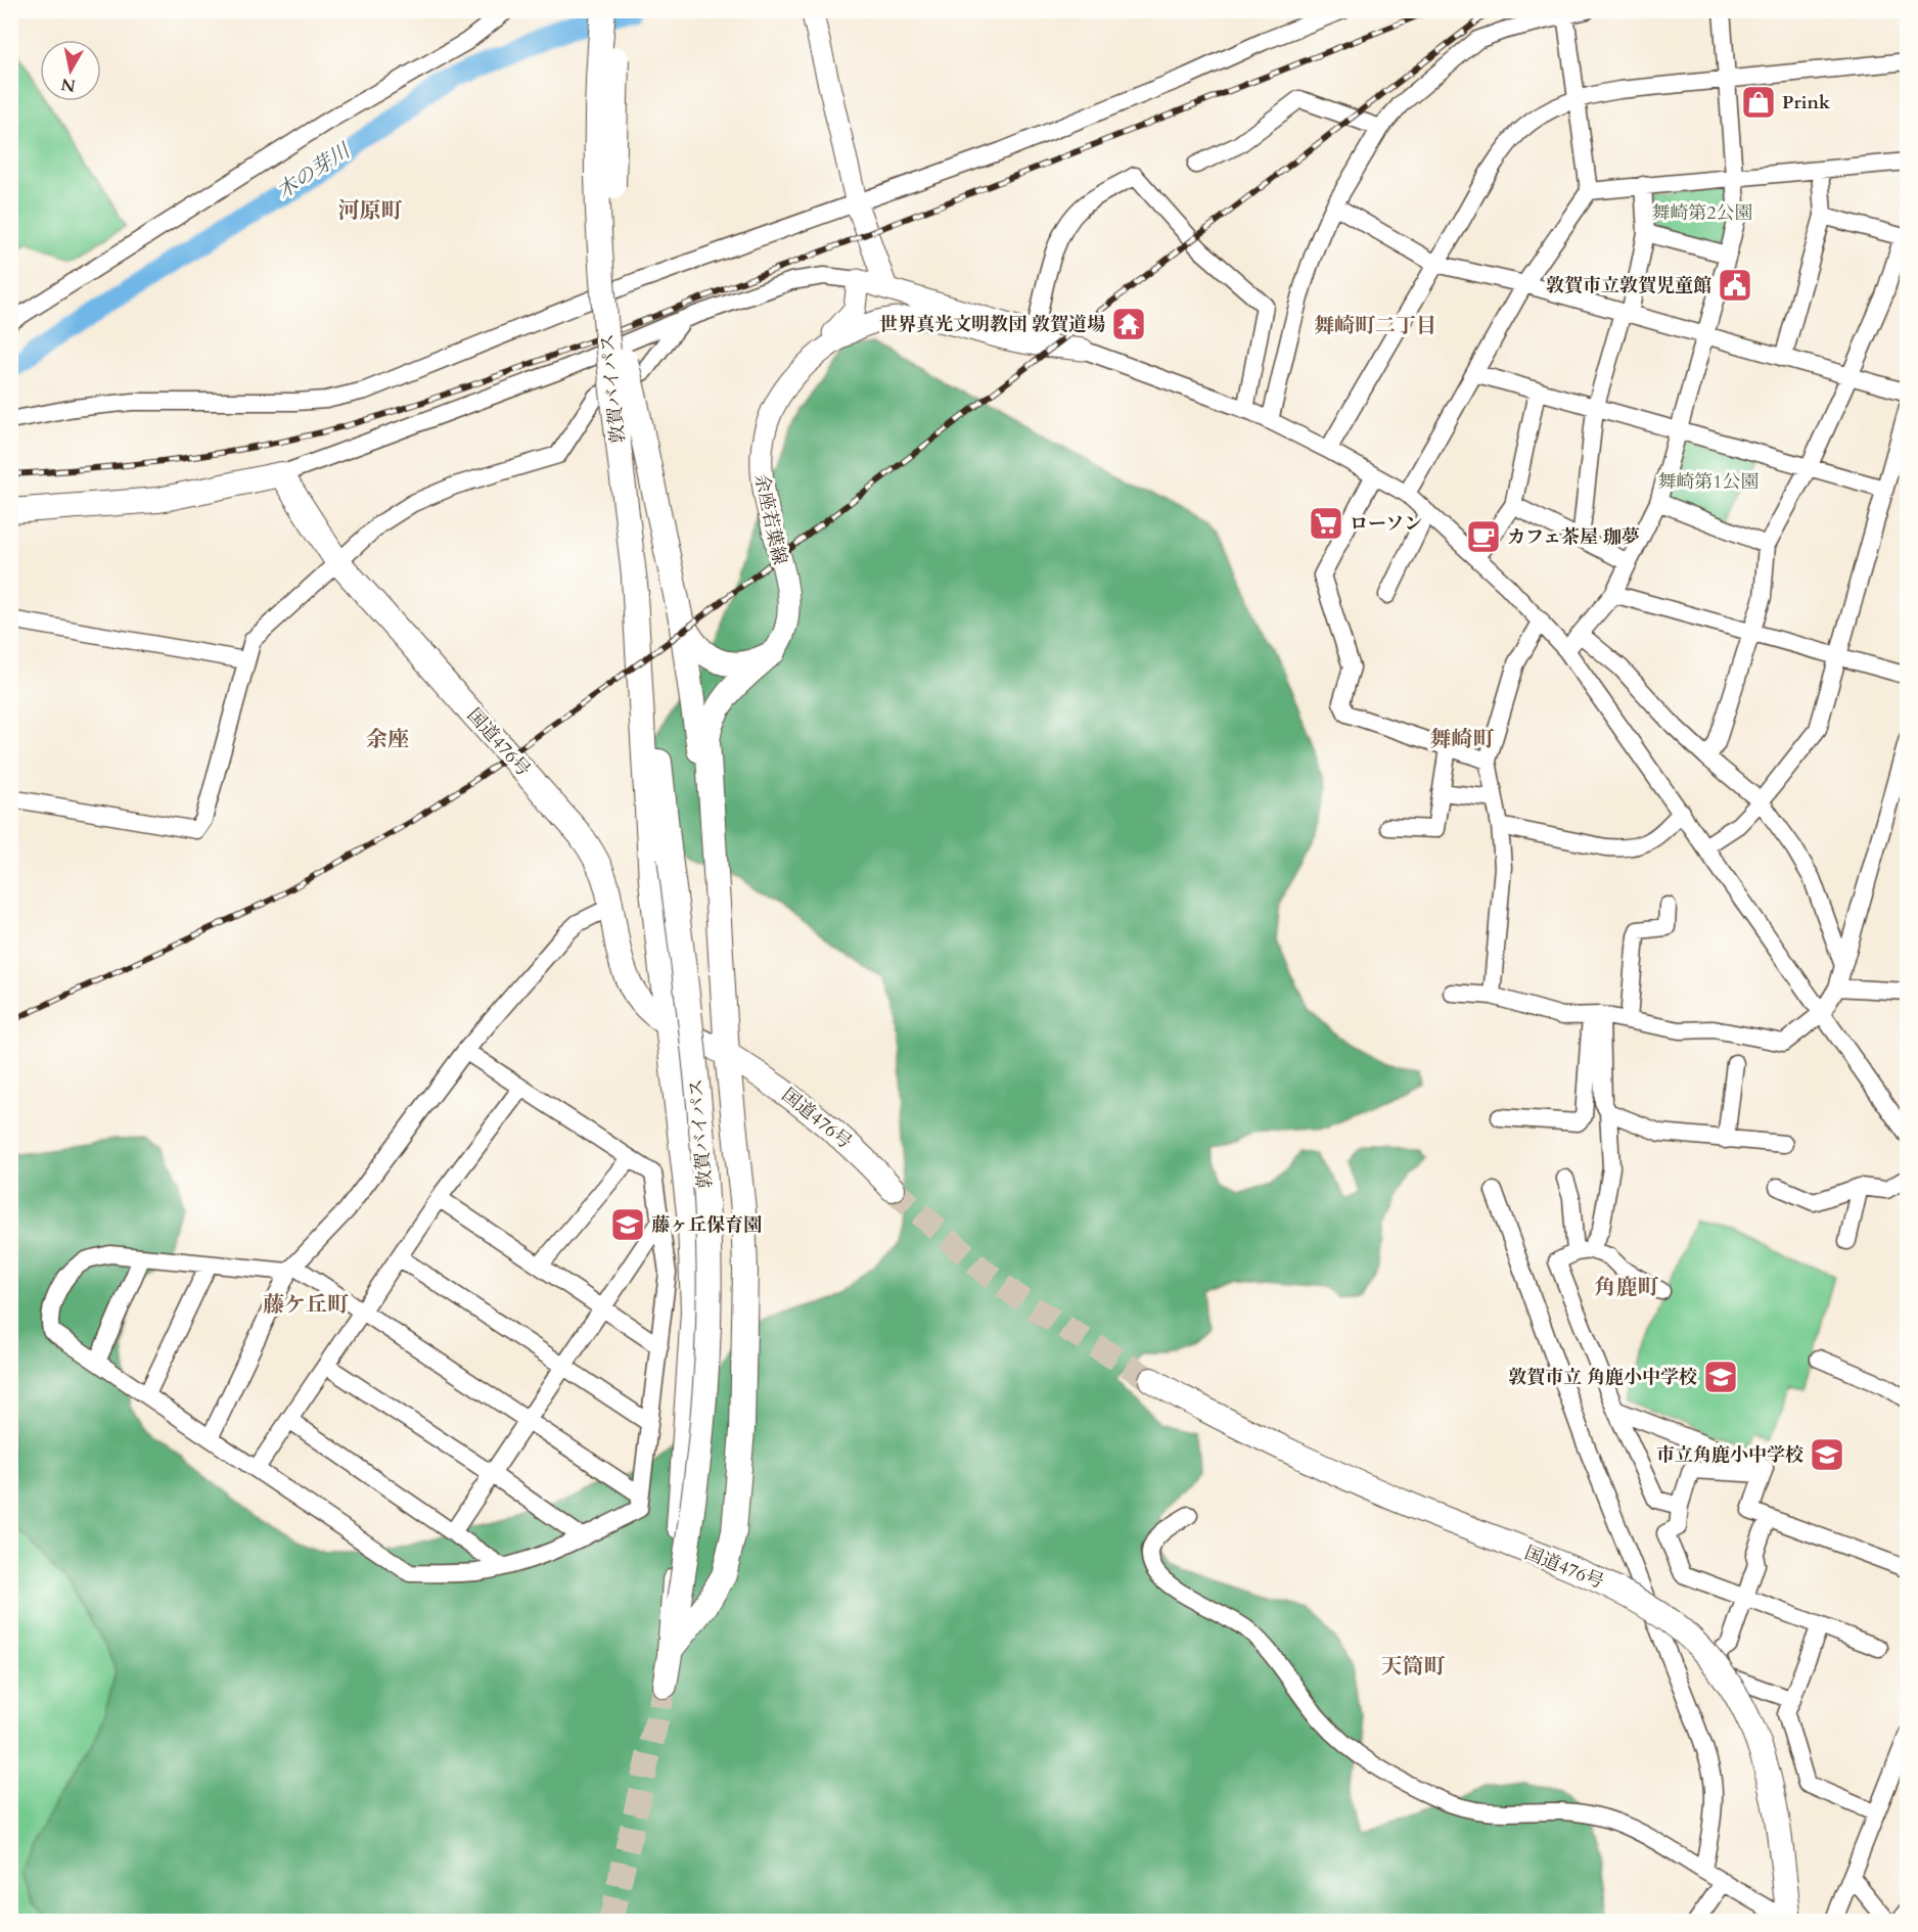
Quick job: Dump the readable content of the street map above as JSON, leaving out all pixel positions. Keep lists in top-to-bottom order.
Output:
{
  "streets": {
    "highway": ["敦賀バイパス", "国道476号"],
    "main road": ["余座若葉線"]
  },
  "districts": [
    "河原町",
    "舞崎町二丁目",
    "余座",
    "舞崎町",
    "角鹿町",
    "藤ケ丘町",
    "天筒町"
  ],
  "water": ["木の芽川"],
  "parks": ["舞崎第2公園", "舞崎第1公園"],
  "places": {
    "shop": ["Prink"],
    "public building": ["敦賀市立敦賀児童館"],
    "temple": ["世界真光文明教団 敦賀道場"],
    "supermarket": ["ローソン"],
    "cafe": ["カフェ茶屋 珈夢"],
    "school or university": ["藤ヶ丘保育園", "敦賀市立 角鹿小中学校", "市立角鹿小中学校"]
  },
  "north": "bottom"
}
